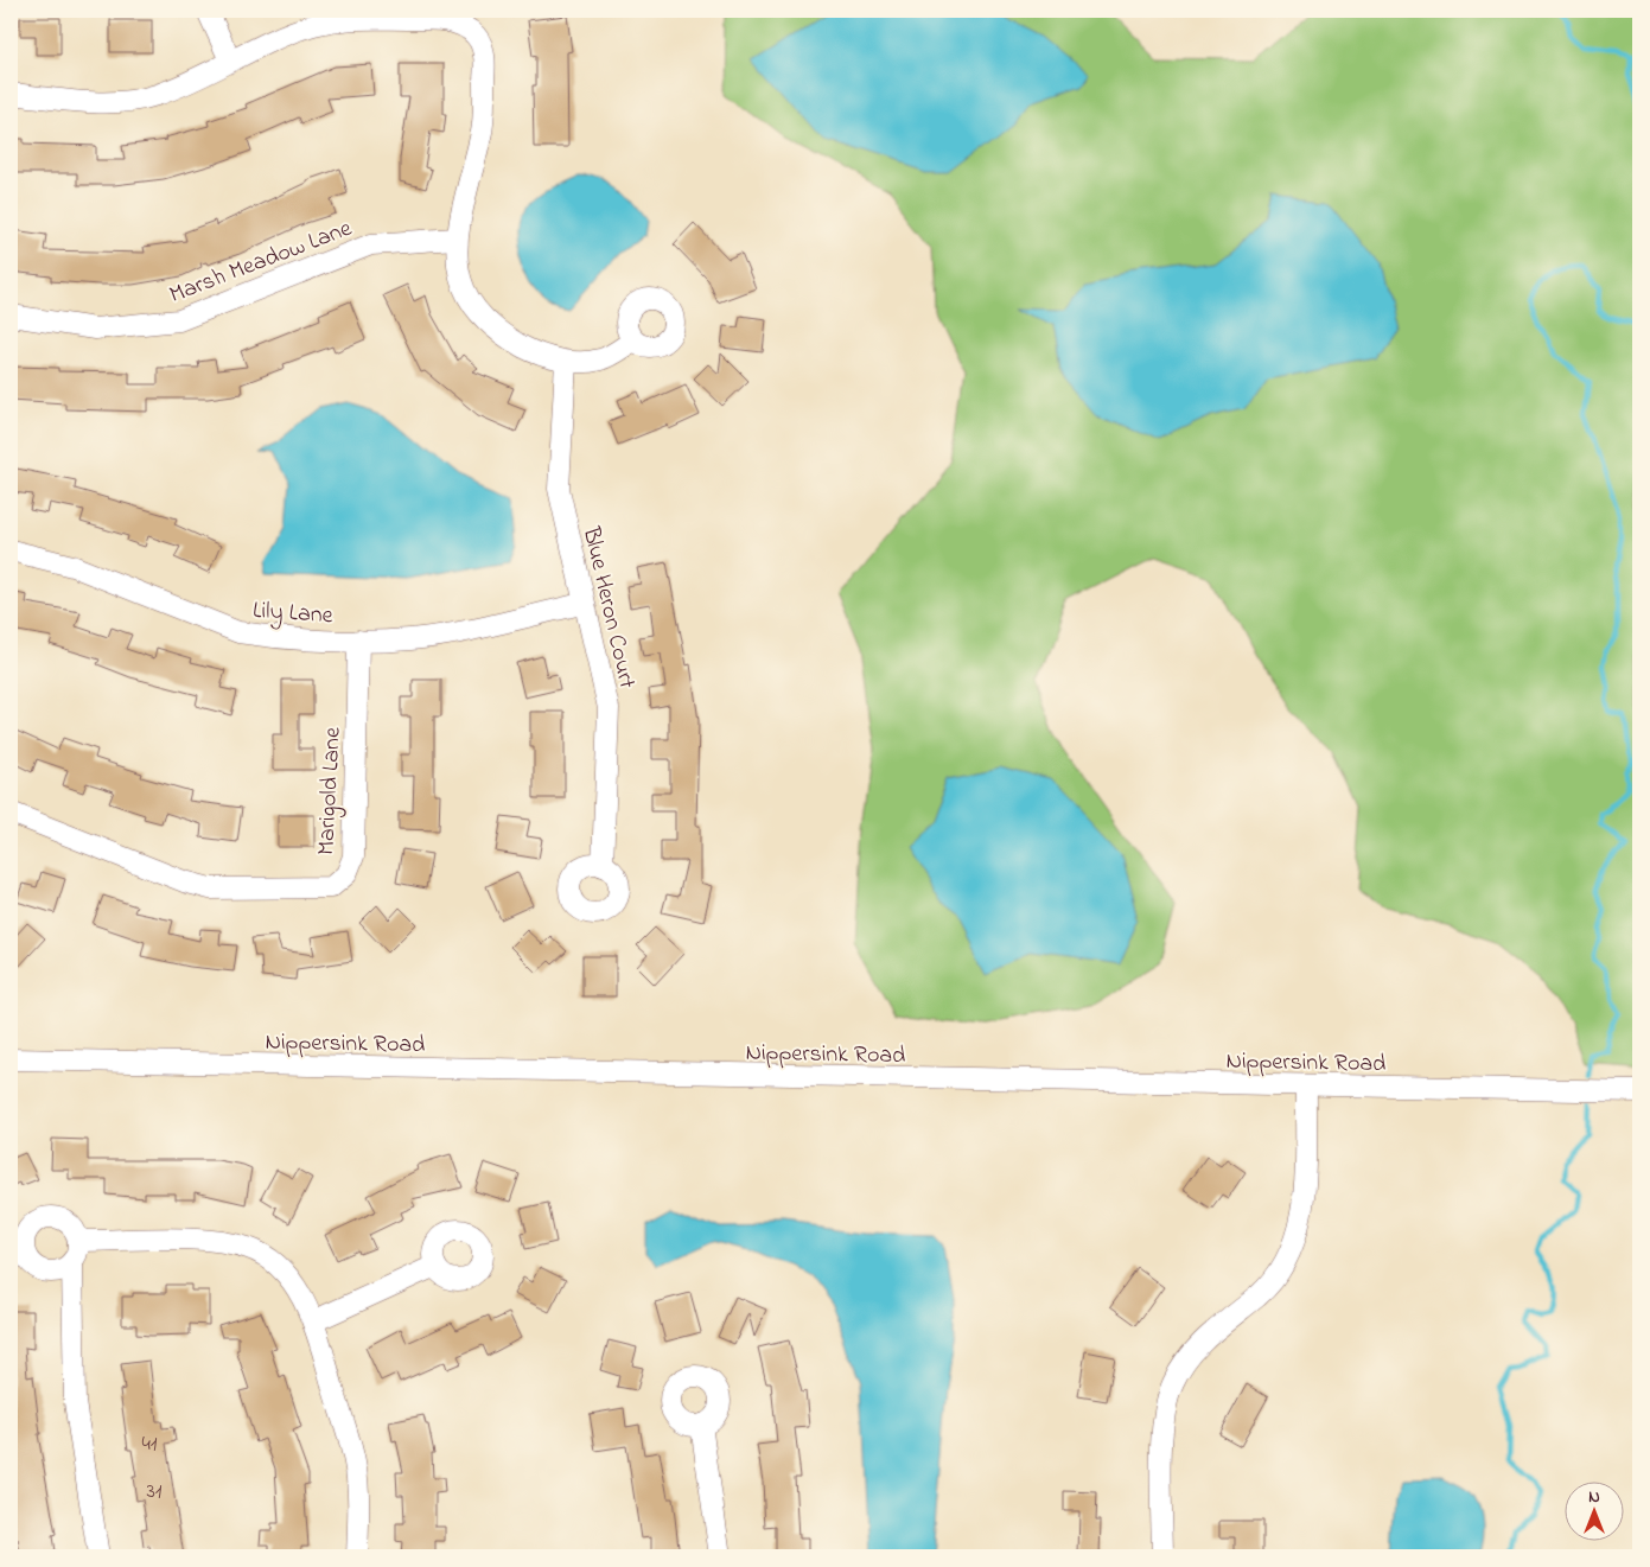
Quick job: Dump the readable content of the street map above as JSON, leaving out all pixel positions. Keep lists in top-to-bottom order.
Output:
{
  "streets": {
    "street": [
      "Marsh Meadow Lane",
      "Blue Heron Court",
      "Lily Lane",
      "Marigold Lane",
      "Nippersink Road"
    ]
  },
  "crossings": [
    ["Blue Heron Court", "Lily Lane"],
    ["Lily Lane", "Marigold Lane"]
  ],
  "house_numbers": ["41", "31"],
  "north": "top"
}
